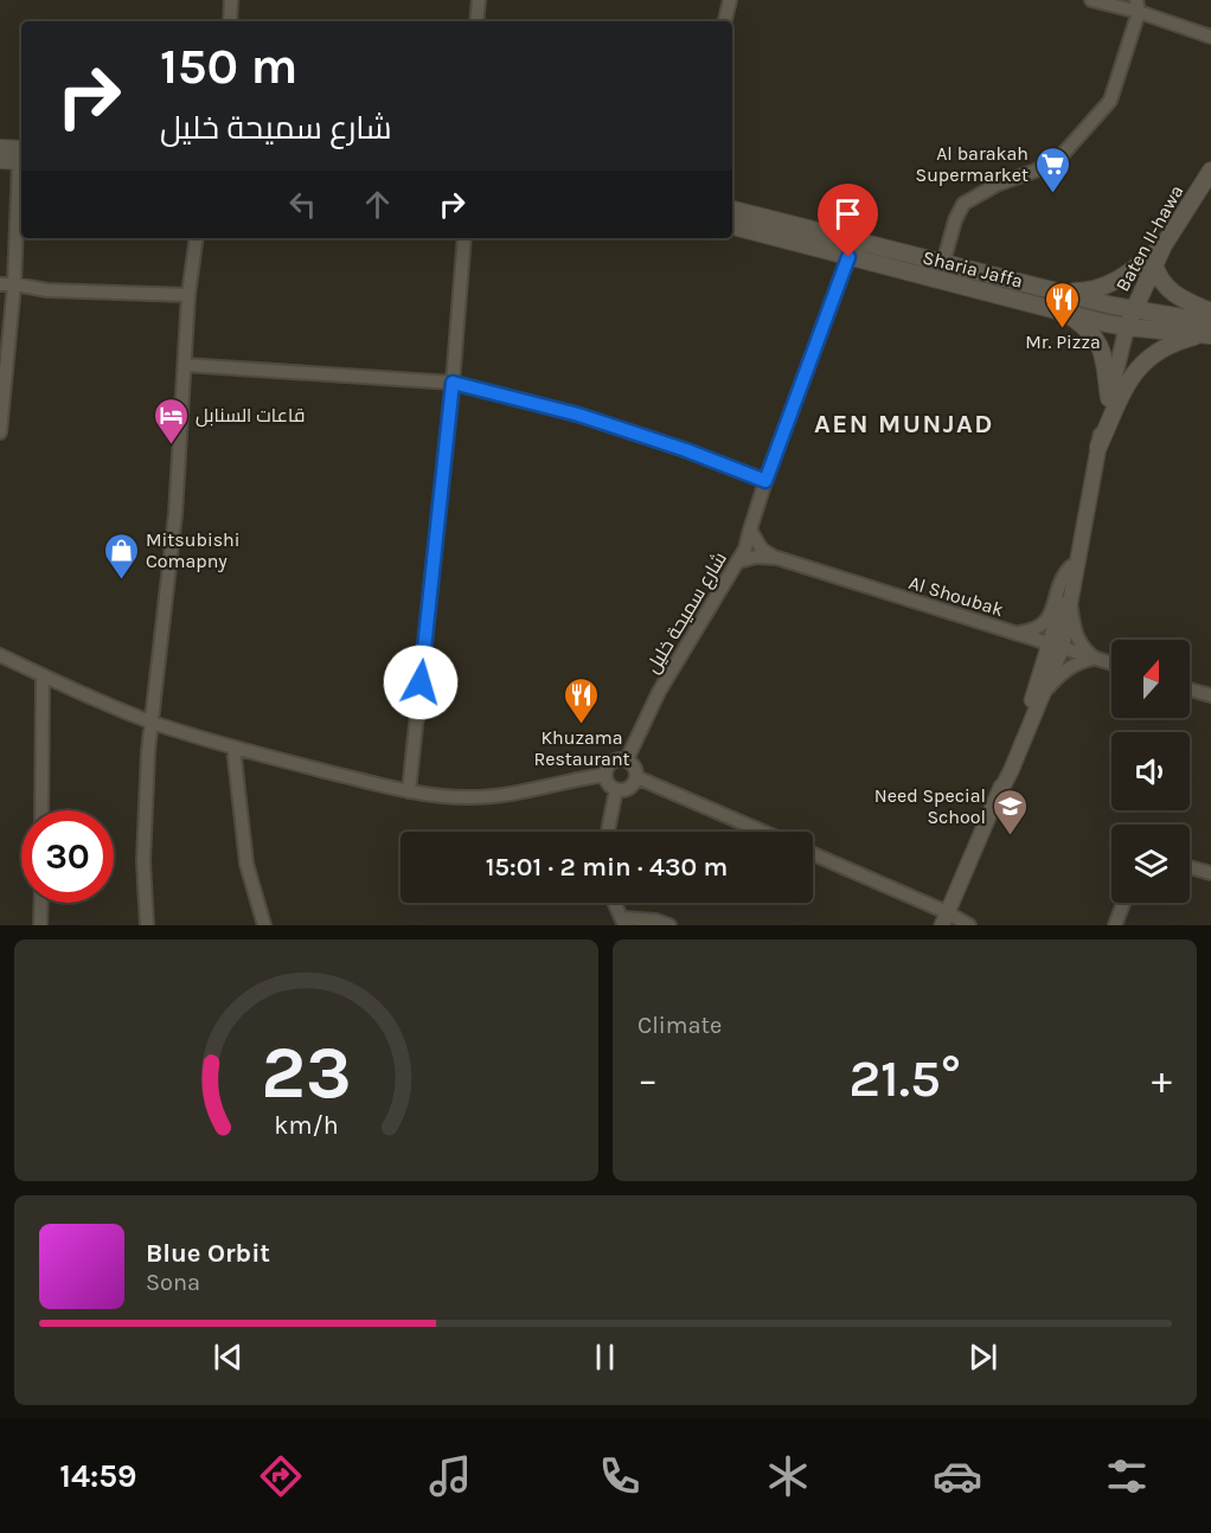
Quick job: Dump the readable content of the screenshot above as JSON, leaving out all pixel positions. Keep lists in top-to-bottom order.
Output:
{
  "streets": {
    "main road": ["Baten II-hawa", "Sharia Jaffa"],
    "street": ["Al Shoubak", "شارع سميحة خليل"]
  },
  "crossings": [
    ["Baten II-hawa", "Sharia Jaffa"],
    ["Sharia Jaffa", "شارع سميحة خليل"],
    ["Al Shoubak", "شارع سميحة خليل"]
  ],
  "districts": ["AEN MUNJAD"],
  "places": {
    "supermarket": ["Al barakah Supermarket"],
    "restaurant": ["Mr. Pizza", "Khuzama Restaurant"],
    "hotel": ["قاعات السنابل"],
    "shop": ["Mitsubishi Comapny"],
    "school or university": ["Need Special School"]
  },
  "north": "top",
  "page": {
    "turn": ["150 m", "شارع سميحة خليل"],
    "limit": "30",
    "trip": "15:01 · 2 min · 430 m",
    "tile": "Climate",
    "heat": ["−", "21.5°", "+"],
    "song": ["Blue Orbit", "Sona"],
    "tabs": "14:59",
    "gauge": ["23", "km/h"]
  }
}
